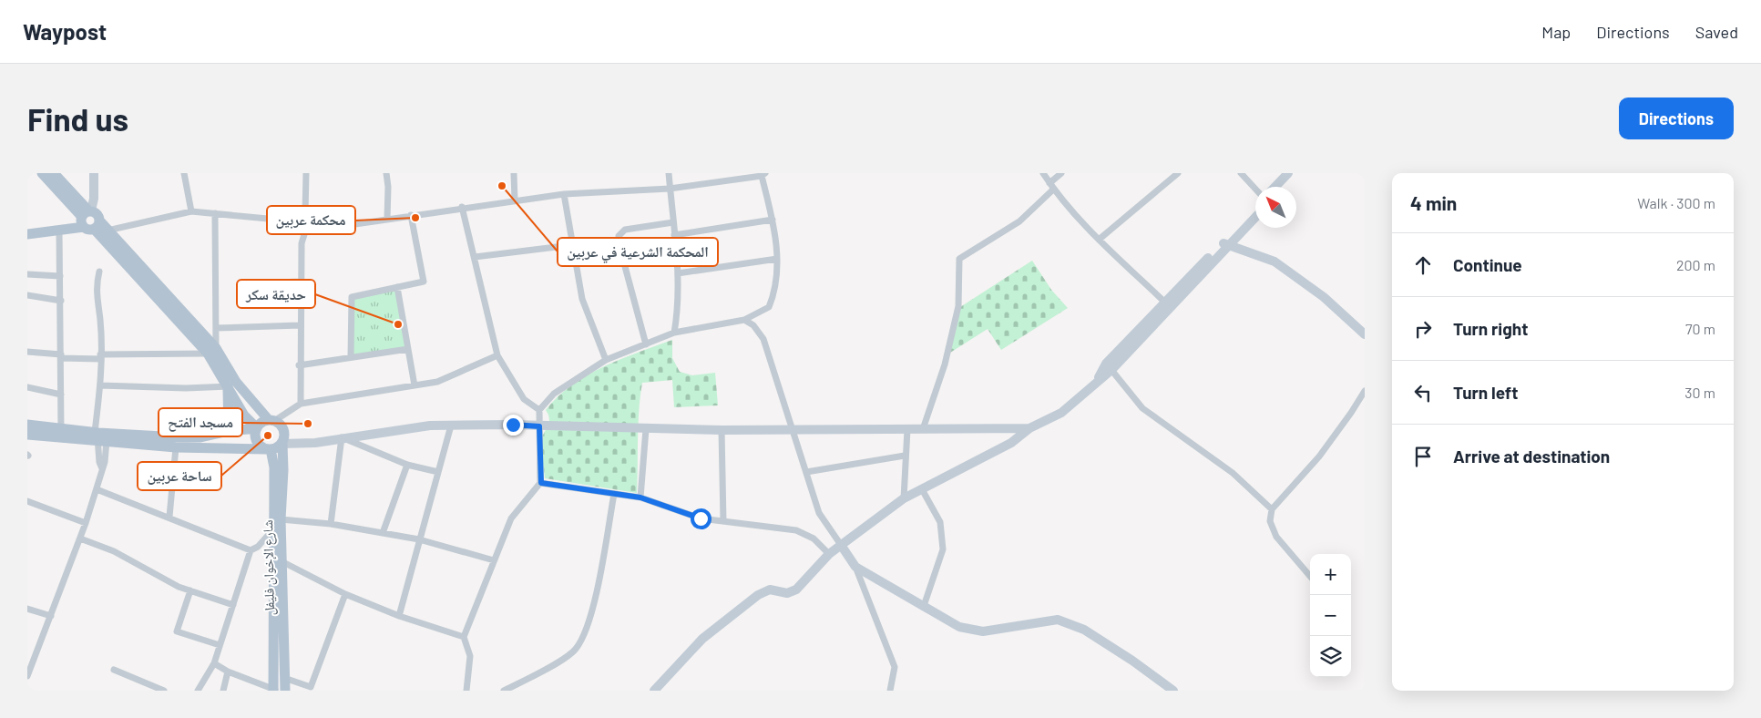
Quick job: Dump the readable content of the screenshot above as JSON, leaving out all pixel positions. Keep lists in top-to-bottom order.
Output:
{
  "streets": {
    "main road": ["شارع الإخوان فليفل"]
  },
  "places": [
    "المحكمة الشرعية في عربين",
    "محكمة عربين",
    "حديقة سكر",
    "مسجد الفتح",
    "ساحة عربين"
  ],
  "north": "top left",
  "page": {
    "header": "Waypost",
    "nav": ["Map", "Directions", "Saved"],
    "buttons": "Directions",
    "title": "Find us",
    "heading": ["4 min", "Walk · 300 m"],
    "list": [
      ["Continue", "200 m"],
      ["Turn right", "70 m"],
      ["Turn left", "30 m"],
      "Arrive at destination"
    ],
    "map_buttons": ["+", "−"]
  }
}
